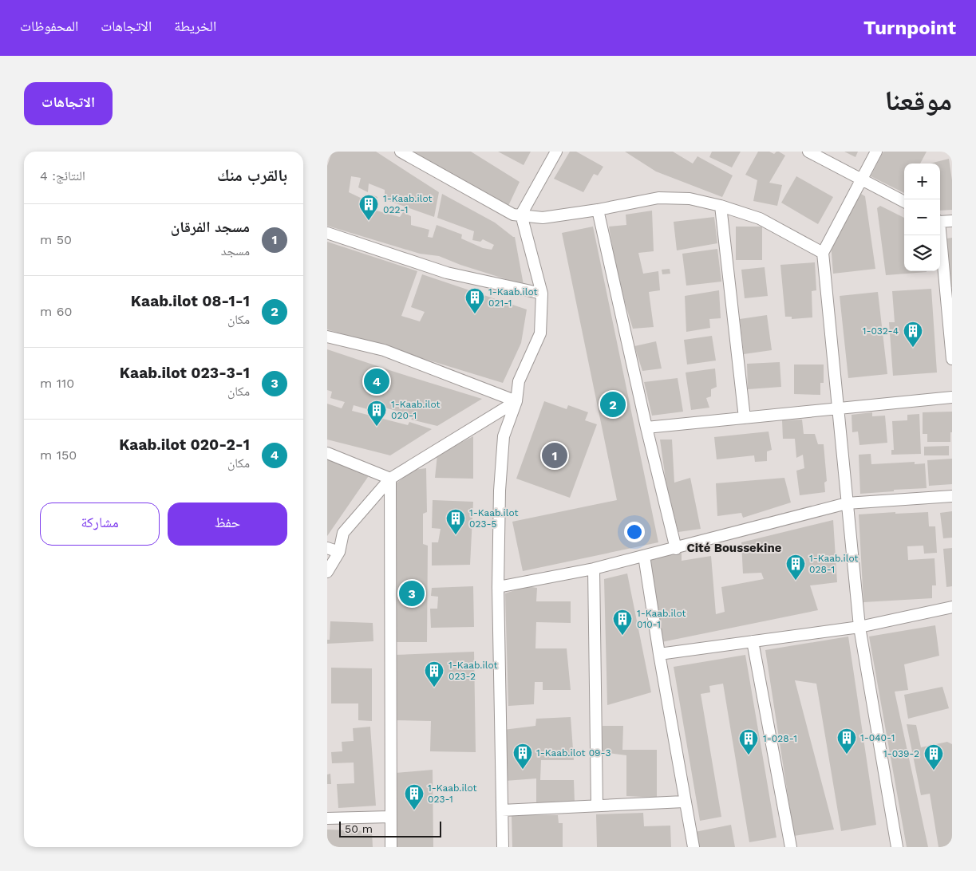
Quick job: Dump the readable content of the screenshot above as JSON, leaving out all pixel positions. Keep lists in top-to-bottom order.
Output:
{
  "districts": ["Cité Boussekine"],
  "places": {
    "building": [
      "1-Kaab.ilot 022-1",
      "1-Kaab.ilot 021-1",
      "1-032-4",
      "1-Kaab.ilot 020-1",
      "1-Kaab.ilot 023-5",
      "1-Kaab.ilot 028-1",
      "1-Kaab.ilot 010-1",
      "1-Kaab.ilot 023-2",
      "1-040-1",
      "1-028-1",
      "1-Kaab.ilot 09-3",
      "1-039-2",
      "1-Kaab.ilot 023-1"
    ]
  },
  "scale_bar": "50 m",
  "page": {
    "header": "Turnpoint",
    "nav": ["الخريطة", "الاتجاهات", "المحفوظات"],
    "title": "موقعنا",
    "buttons": [
      "الاتجاهات",
      ["حفظ", "مشاركة"]
    ],
    "heading": ["بالقرب منك", "النتائج: 4"],
    "map_buttons": ["+", "−"],
    "list": [
      {
        "mark": "1",
        "name": "مسجد الفرقان",
        "note": "مسجد",
        "value": "50 m"
      },
      {
        "mark": "2",
        "name": "1-Kaab.ilot 08-1",
        "note": "مكان",
        "value": "60 m"
      },
      {
        "mark": "3",
        "name": "1-Kaab.ilot 023-3",
        "note": "مكان",
        "value": "110 m"
      },
      {
        "mark": "4",
        "name": "1-Kaab.ilot 020-2",
        "note": "مكان",
        "value": "150 m"
      }
    ],
    "pins": [
      "4",
      "2",
      "1",
      "3"
    ],
    "scale": "50 m"
  }
}
